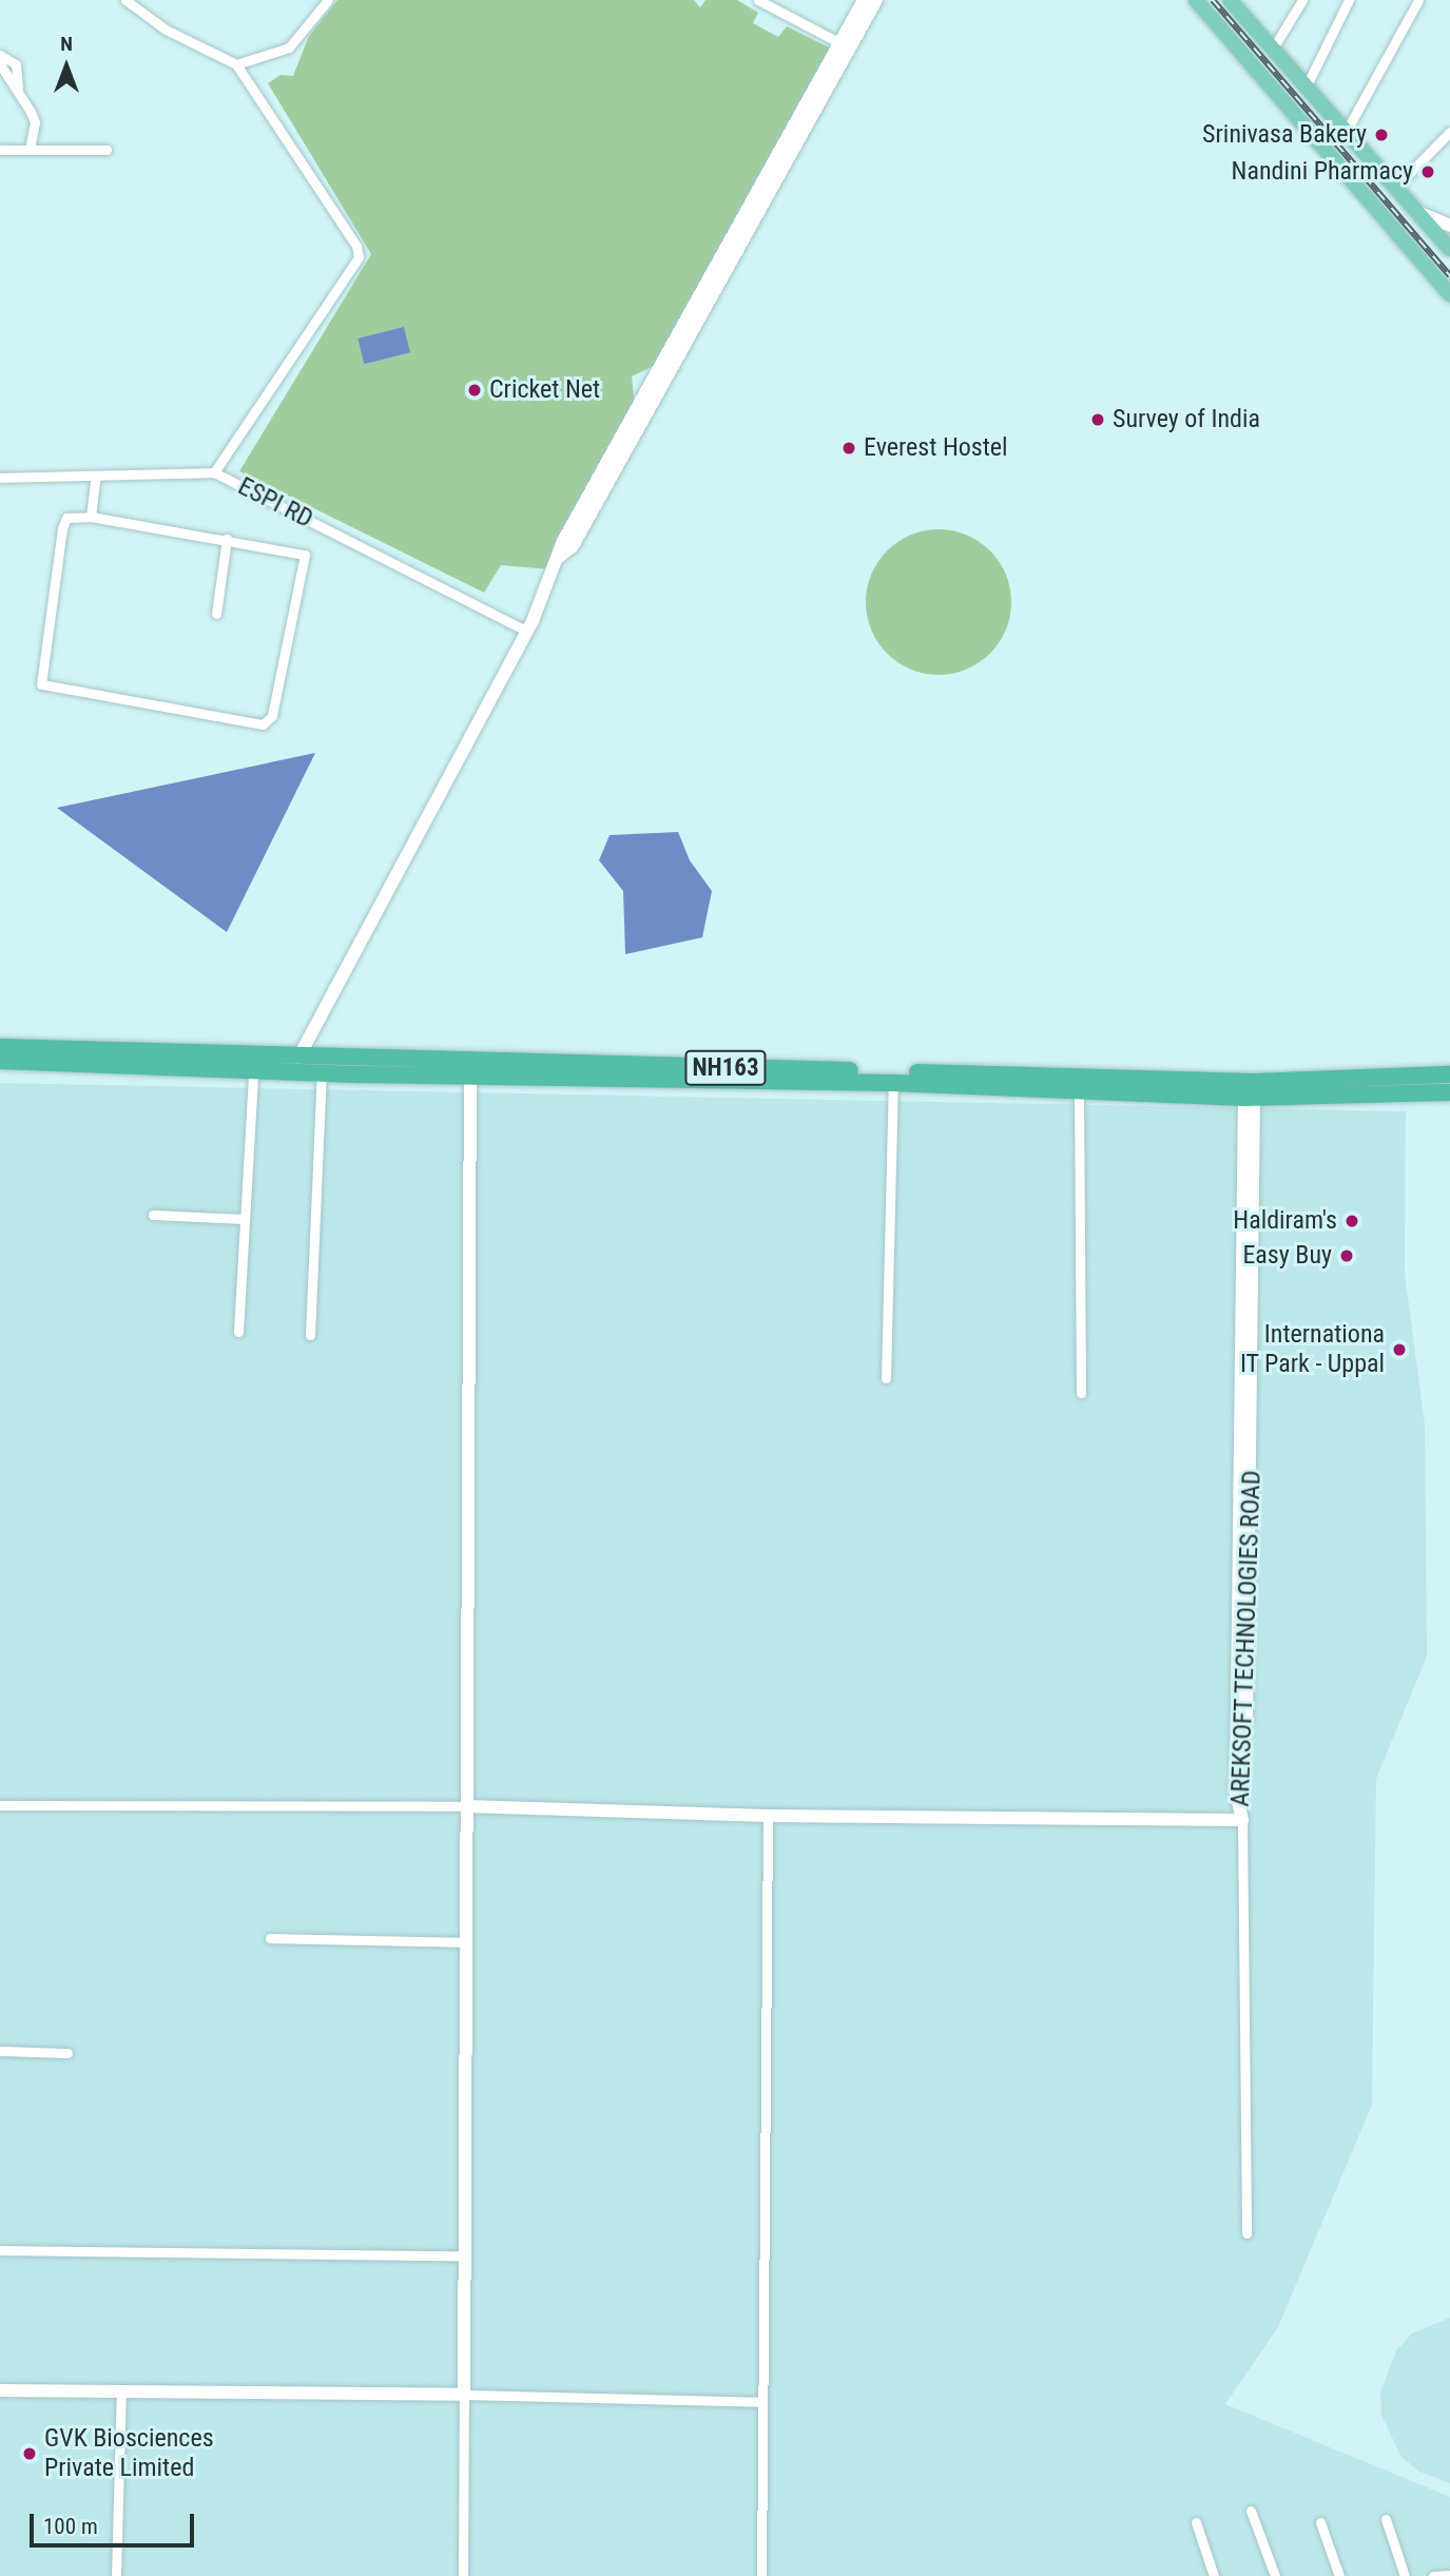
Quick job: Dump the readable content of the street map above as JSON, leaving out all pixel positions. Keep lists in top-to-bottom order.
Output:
{
  "streets": {
    "highway": ["NH163"],
    "street": ["ESPI RD", "AREKSOFT TECHNOLOGIES ROAD"]
  },
  "crossings": [
    ["NH163", "AREKSOFT TECHNOLOGIES ROAD"]
  ],
  "places": [
    "Srinivasa Bakery",
    "Nandini Pharmacy",
    "Cricket Net",
    "Survey of India",
    "Everest Hostel",
    "Haldiram's",
    "Easy Buy",
    "Internationa IT Park - Uppal",
    "GVK Biosciences Private Limited"
  ],
  "scale_bar": "100 m",
  "north": "top"
}
